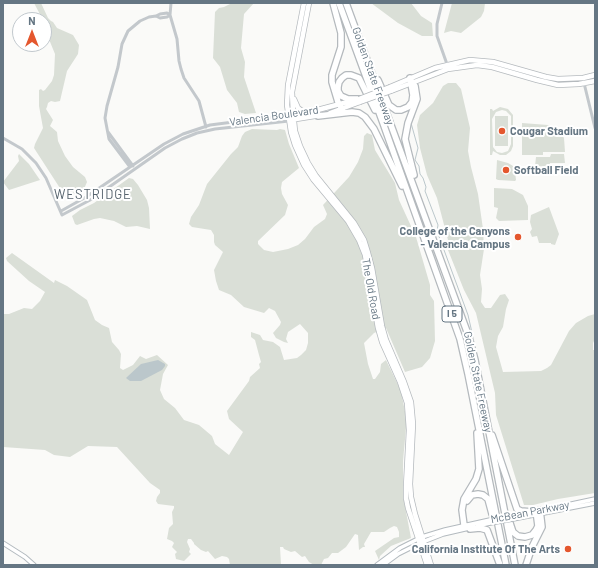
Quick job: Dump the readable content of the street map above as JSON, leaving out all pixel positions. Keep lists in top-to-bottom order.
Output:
{
  "streets": {
    "highway": ["Golden State Freeway", "I 5"],
    "main road": ["Valencia Boulevard", "The Old Road", "McBean Parkway"]
  },
  "crossings": [
    ["Valencia Boulevard", "The Old Road"]
  ],
  "districts": ["WESTRIDGE"],
  "places": [
    "Cougar Stadium",
    "Softball Field",
    "College of the Canyons - Valencia Campus",
    "California Institute Of The Arts"
  ],
  "north": "top"
}
